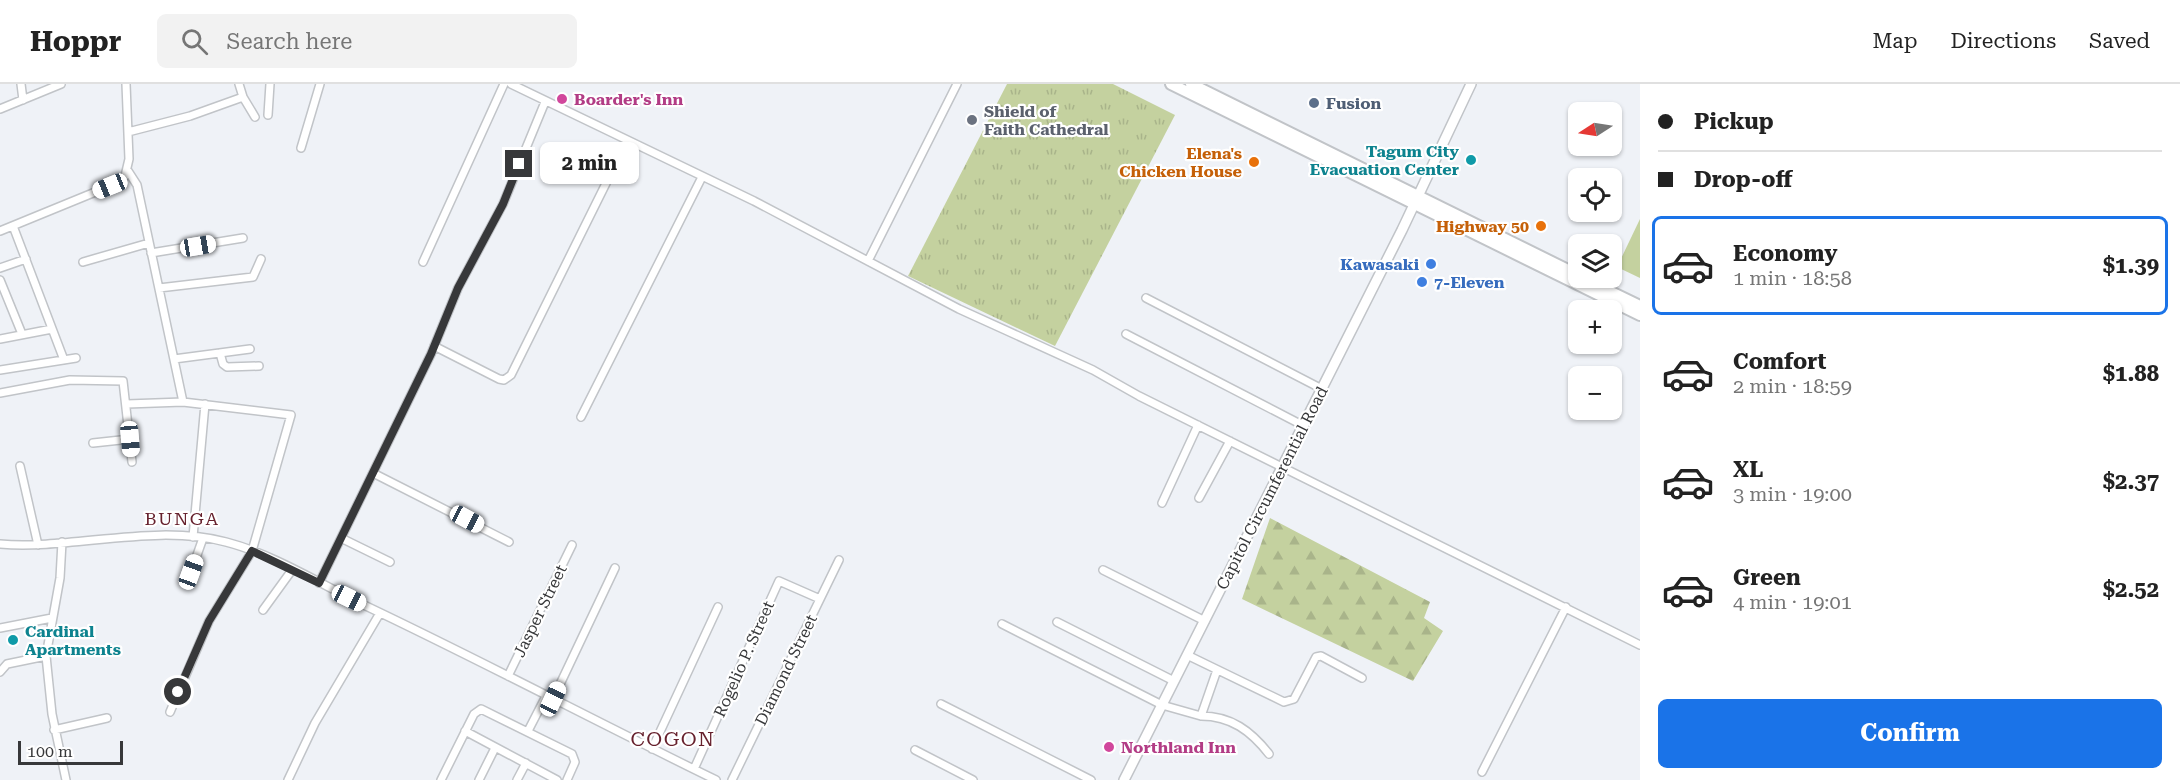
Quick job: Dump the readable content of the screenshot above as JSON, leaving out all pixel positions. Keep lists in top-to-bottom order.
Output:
{
  "streets": {
    "main road": ["Capitol Circumferential Road"],
    "street": ["Jasper Street", "Rogelio P. Street", "Diamond Street"]
  },
  "crossings": [
    ["Rogelio P. Street", "Diamond Street"]
  ],
  "districts": ["BUNGA", "COGON"],
  "places": [
    "Boarder's Inn",
    "Fusion",
    "Shield of Faith Cathedral",
    "Tagum City Evacuation Center",
    "Elena's Chicken House",
    "Highway 50",
    "Kawasaki",
    "7-Eleven",
    "Cardinal Apartments",
    "Northland Inn"
  ],
  "scale_bar": "100 m",
  "north": "left",
  "page": {
    "header": "Hoppr",
    "search": "Search here",
    "nav": ["Map", "Directions", "Saved"],
    "banner": ["Pickup", "Drop-off"],
    "map_buttons": ["+", "−"],
    "bubble": "2 min",
    "list": [
      {
        "name": "Economy",
        "note": "1 min · 18:58",
        "value": "$1.39"
      },
      {
        "name": "Comfort",
        "note": "2 min · 18:59",
        "value": "$1.88"
      },
      {
        "name": "XL",
        "note": "3 min · 19:00",
        "value": "$2.37"
      },
      {
        "name": "Green",
        "note": "4 min · 19:01",
        "value": "$2.52"
      }
    ],
    "buttons": "Confirm",
    "scale": "100 m"
  }
}
